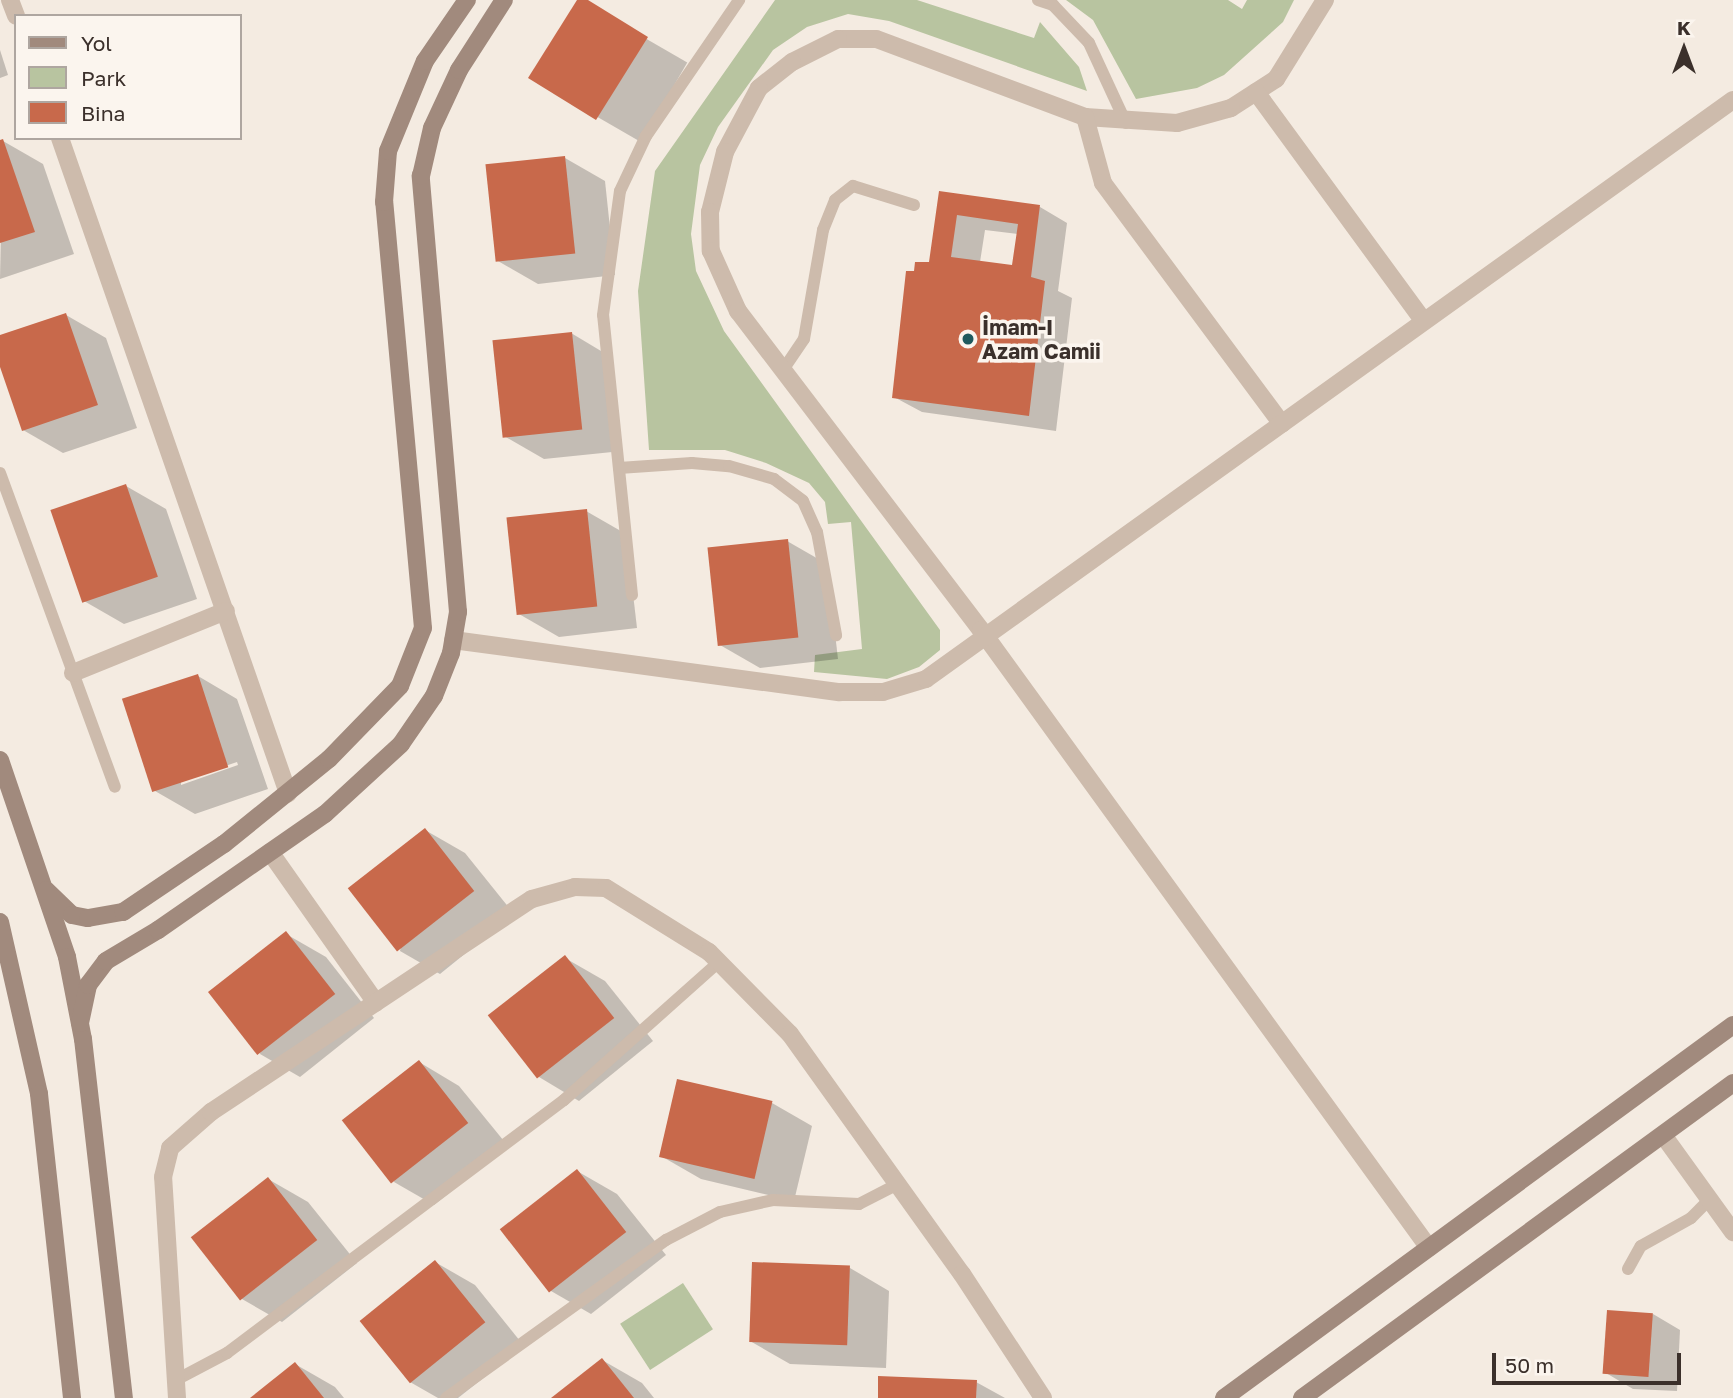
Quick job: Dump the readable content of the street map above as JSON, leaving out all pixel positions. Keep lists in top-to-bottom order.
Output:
{
  "places": ["İmam-I Azam Camii"],
  "legend": ["Yol", "Park", "Bina"],
  "scale_bar": "50 m",
  "north": "top"
}
